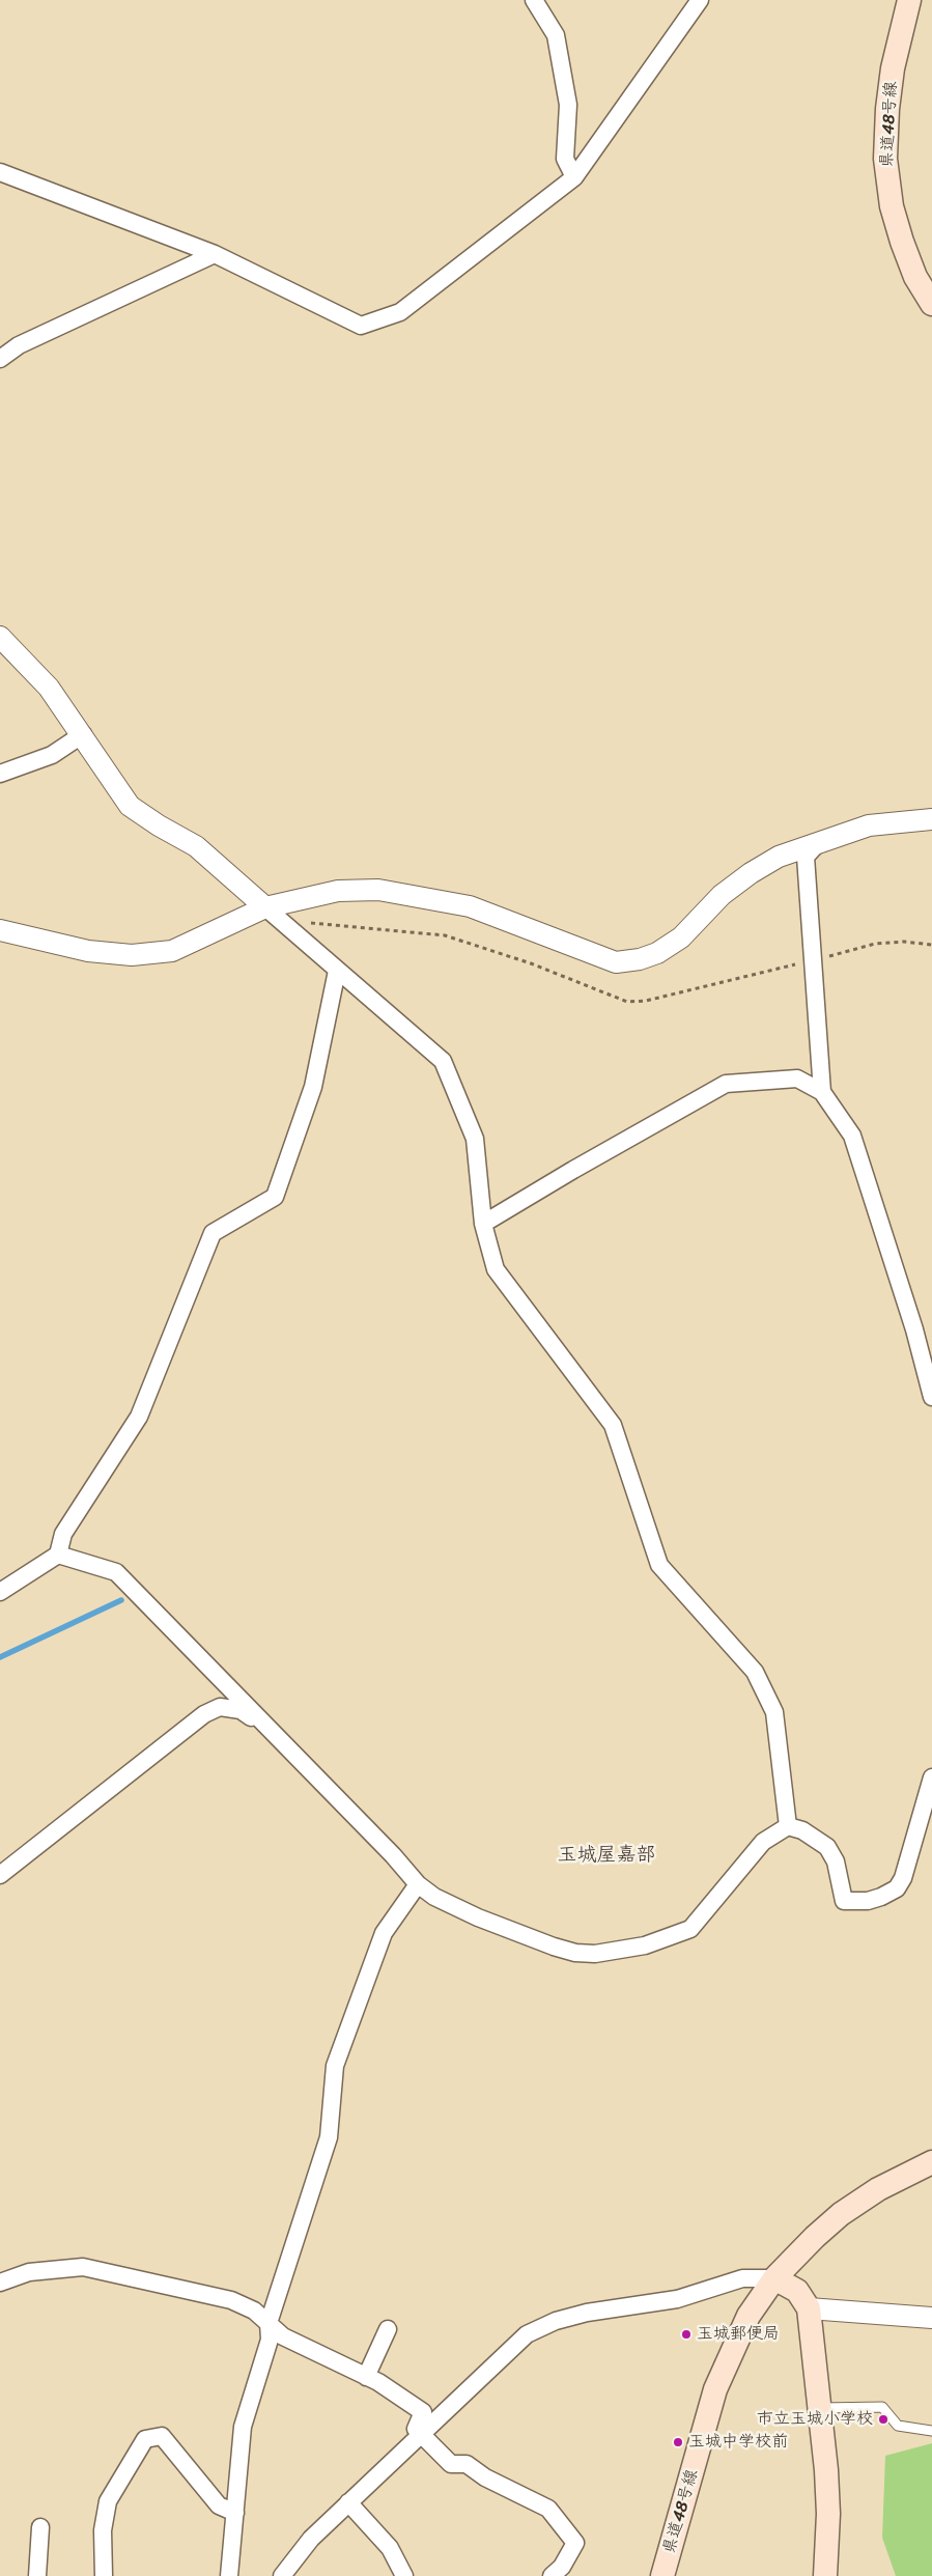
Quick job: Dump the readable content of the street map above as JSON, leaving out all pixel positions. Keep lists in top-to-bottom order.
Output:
{
  "streets": {
    "main road": ["県道48号線"]
  },
  "districts": ["玉城屋嘉部"],
  "places": ["玉城郵便局", "市立玉城小学校", "玉城中学校前"]
}
